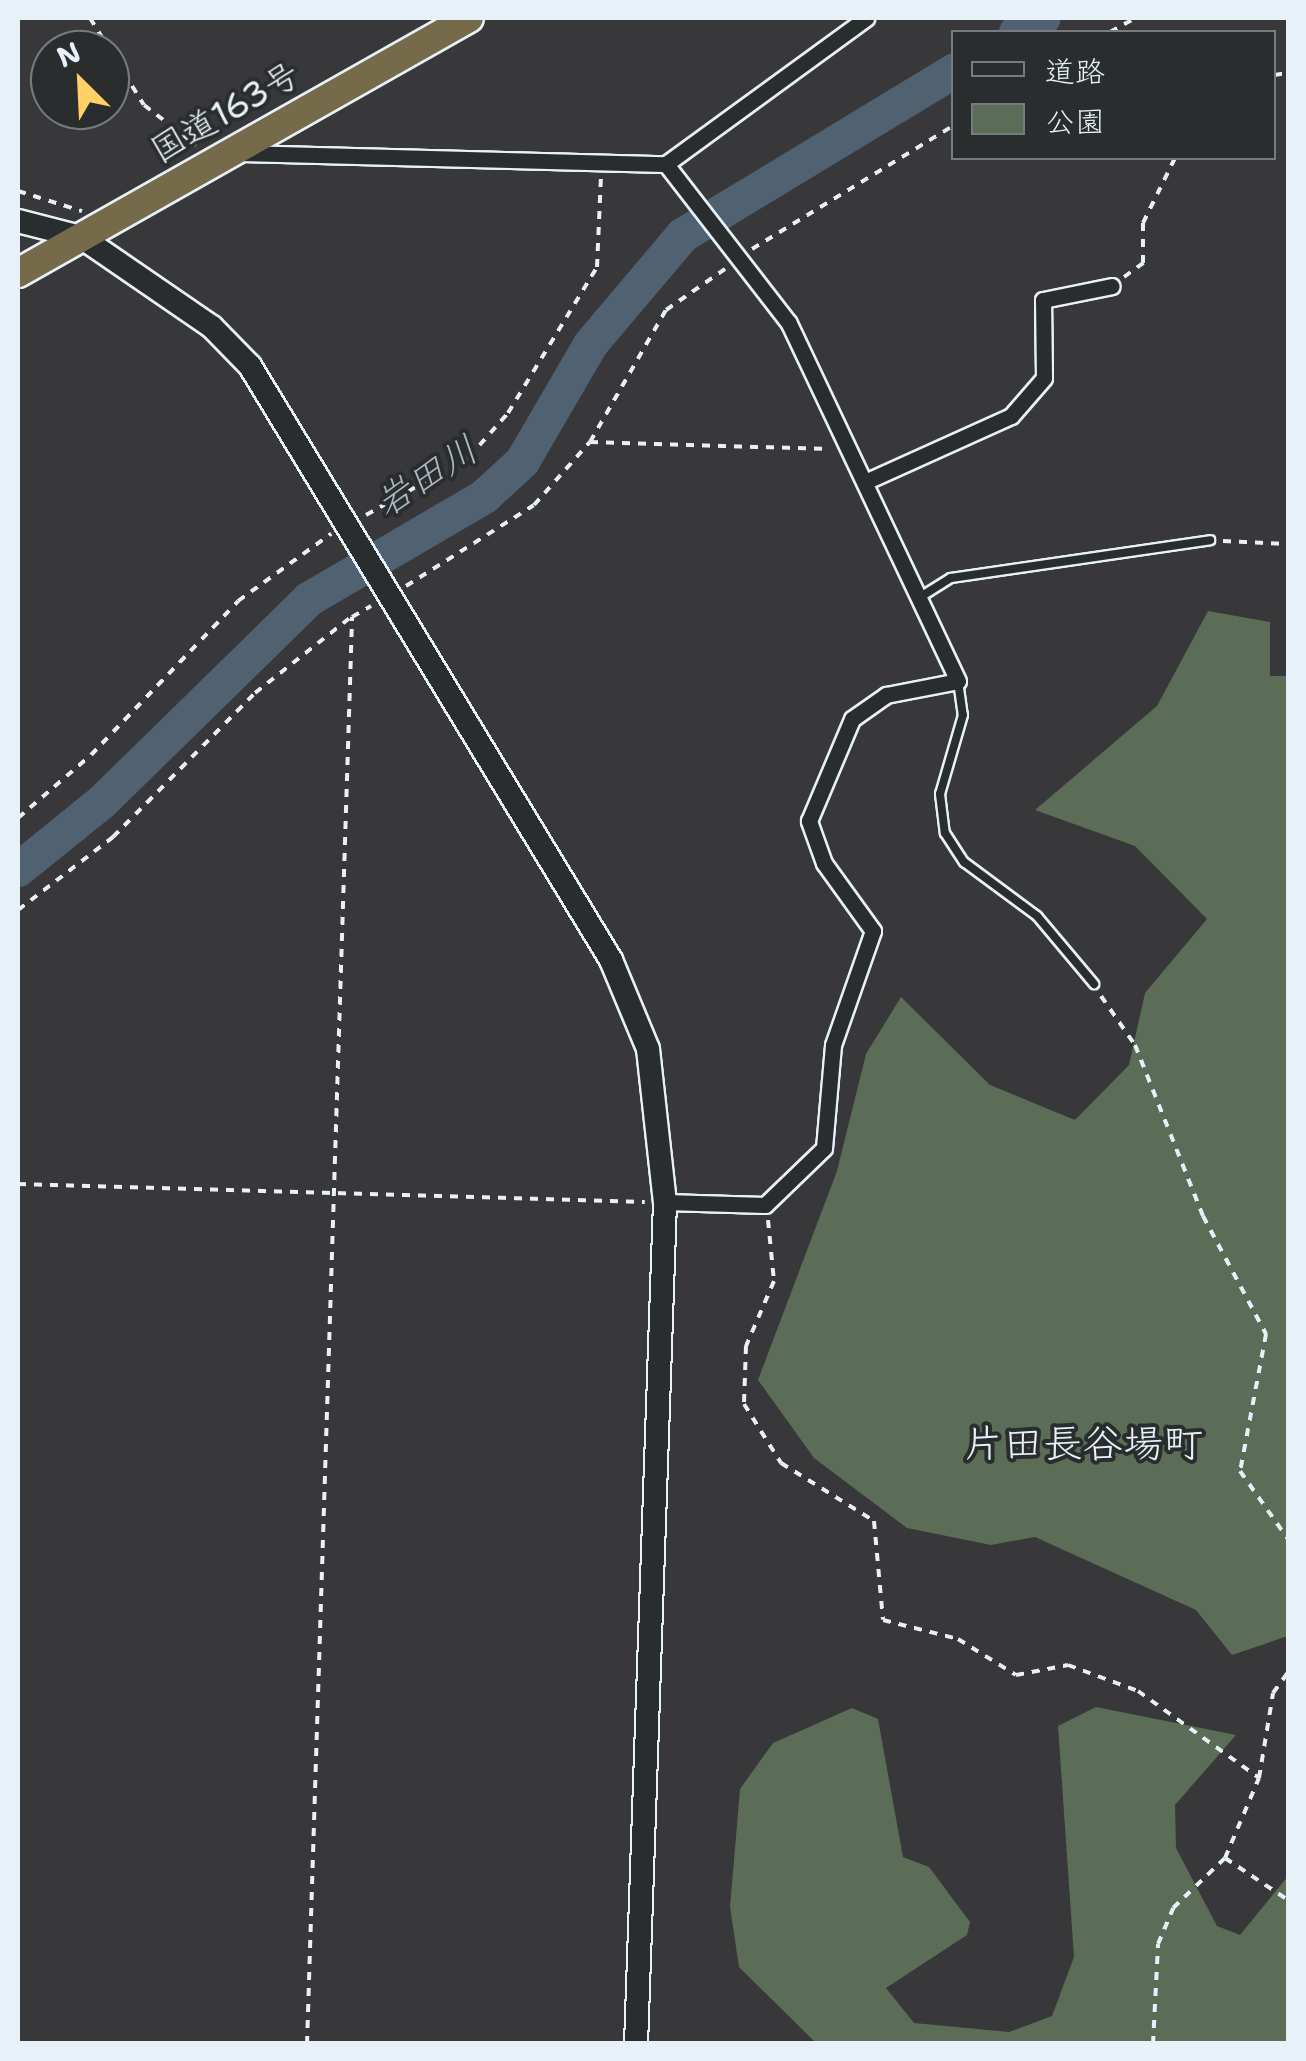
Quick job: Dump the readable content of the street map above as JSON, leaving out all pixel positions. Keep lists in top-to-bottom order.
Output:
{
  "streets": {
    "highway": ["国道163号"]
  },
  "districts": ["片田長谷場町"],
  "water": ["岩田川"],
  "legend": ["道路", "公園"],
  "north": "top left"
}
